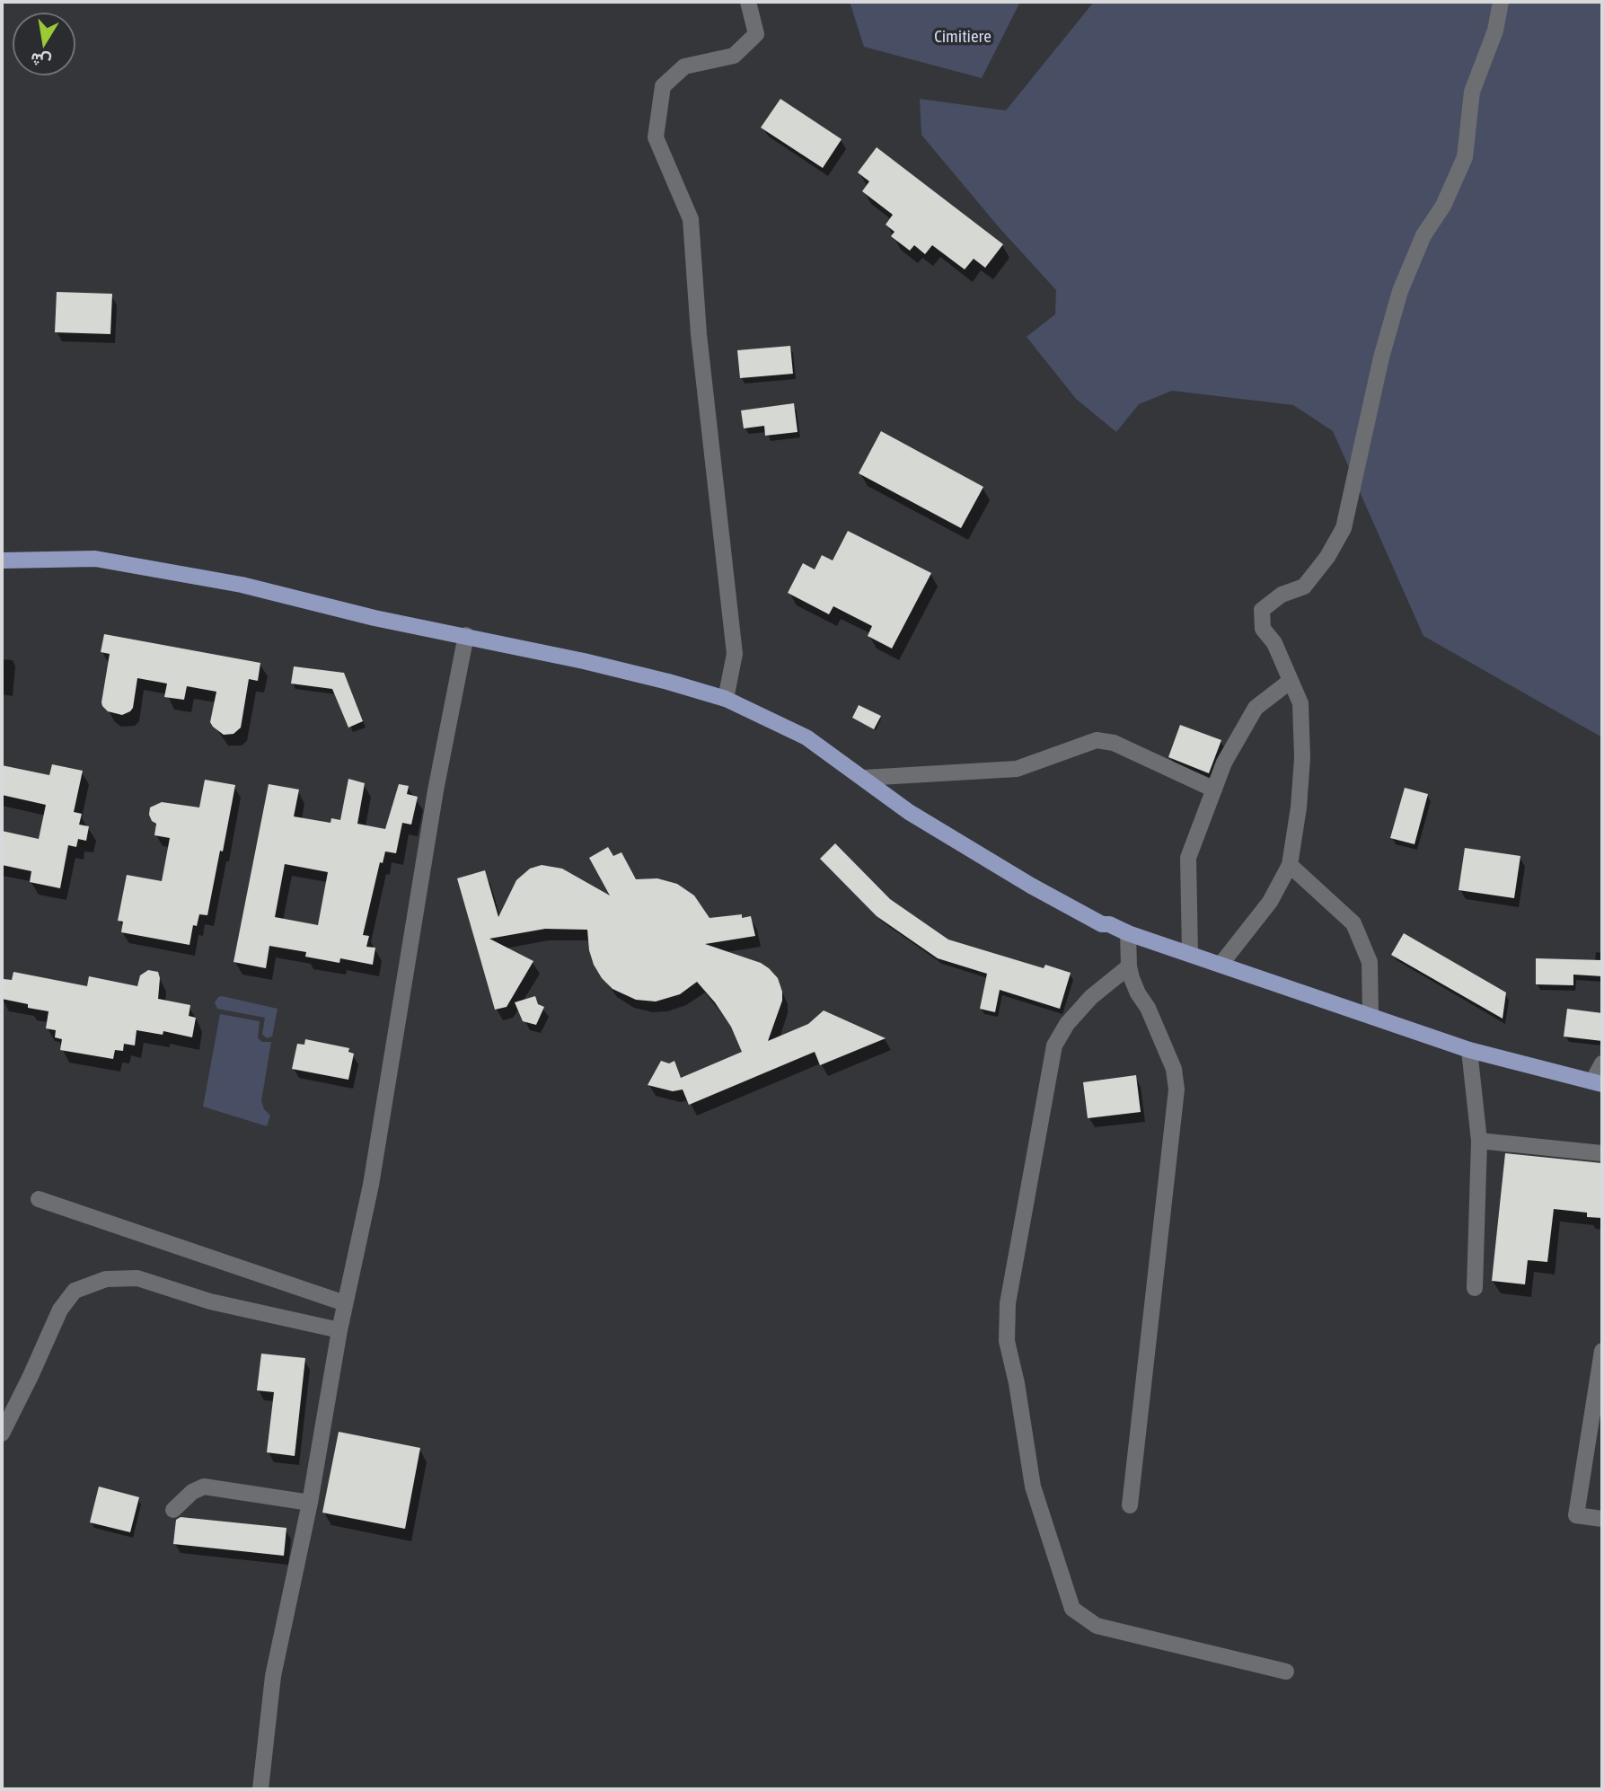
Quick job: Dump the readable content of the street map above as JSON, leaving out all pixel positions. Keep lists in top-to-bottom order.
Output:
{
  "parks": ["Cimitiere"],
  "north": "bottom"
}
